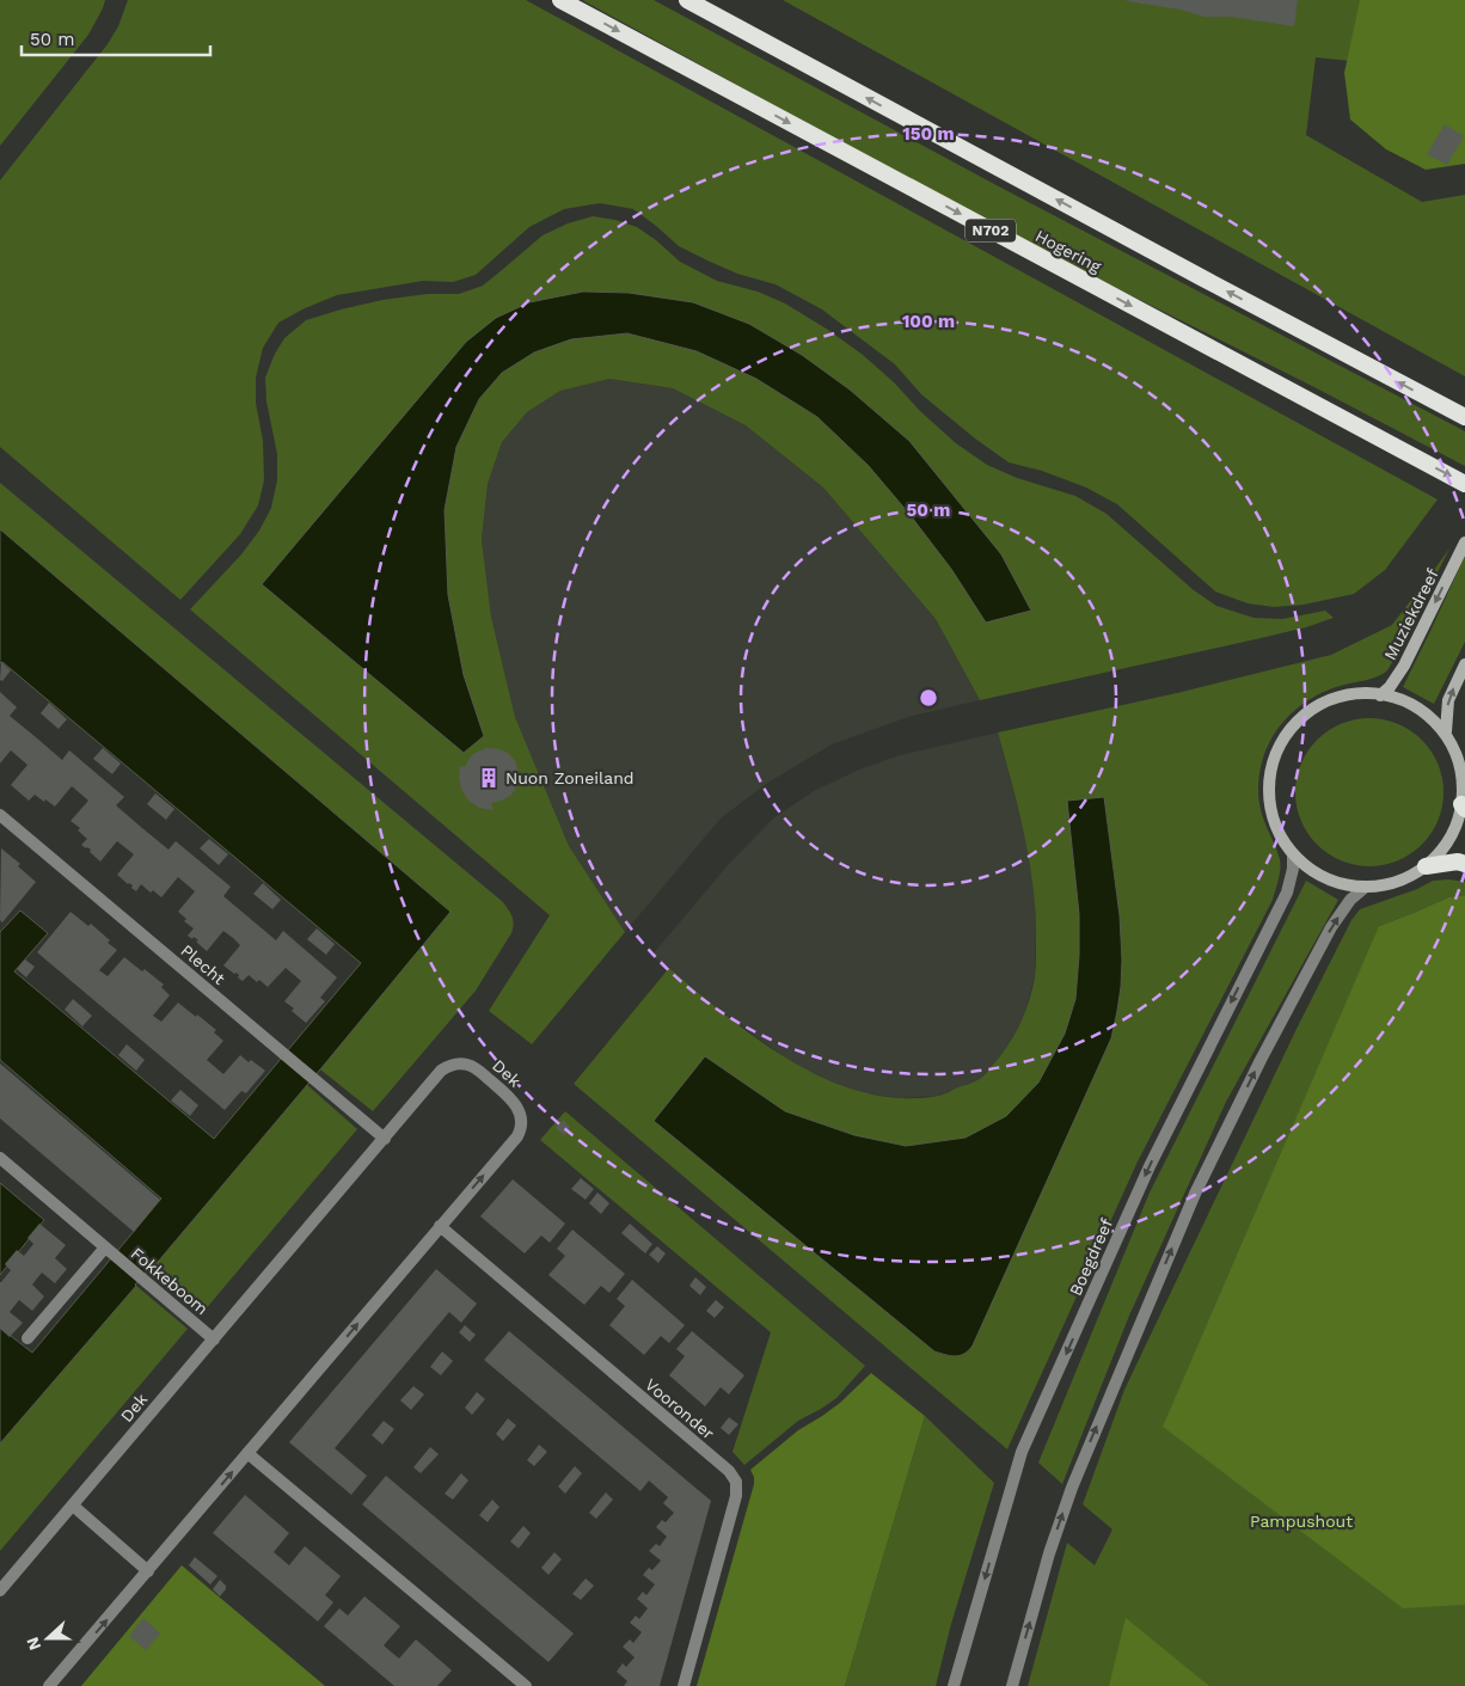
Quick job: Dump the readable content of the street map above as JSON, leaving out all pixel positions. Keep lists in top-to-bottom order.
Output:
{
  "streets": {
    "highway": ["N702", "Hogering"],
    "main road": ["Muziekdreef"],
    "street": [
      "Plecht",
      "Dek",
      "Boegdreef",
      "Fokkeboom",
      "Vooronder"
    ]
  },
  "crossings": [
    ["Muziekdreef", "Boegdreef"],
    ["Plecht", "Dek"],
    ["Dek", "Fokkeboom"],
    ["Dek", "Vooronder"]
  ],
  "parks": ["Pampushout"],
  "places": {
    "building": ["Nuon Zoneiland"]
  },
  "scale_bar": "50 m",
  "north": "left",
  "rings": ["150 m", "100 m", "50 m"]
}
